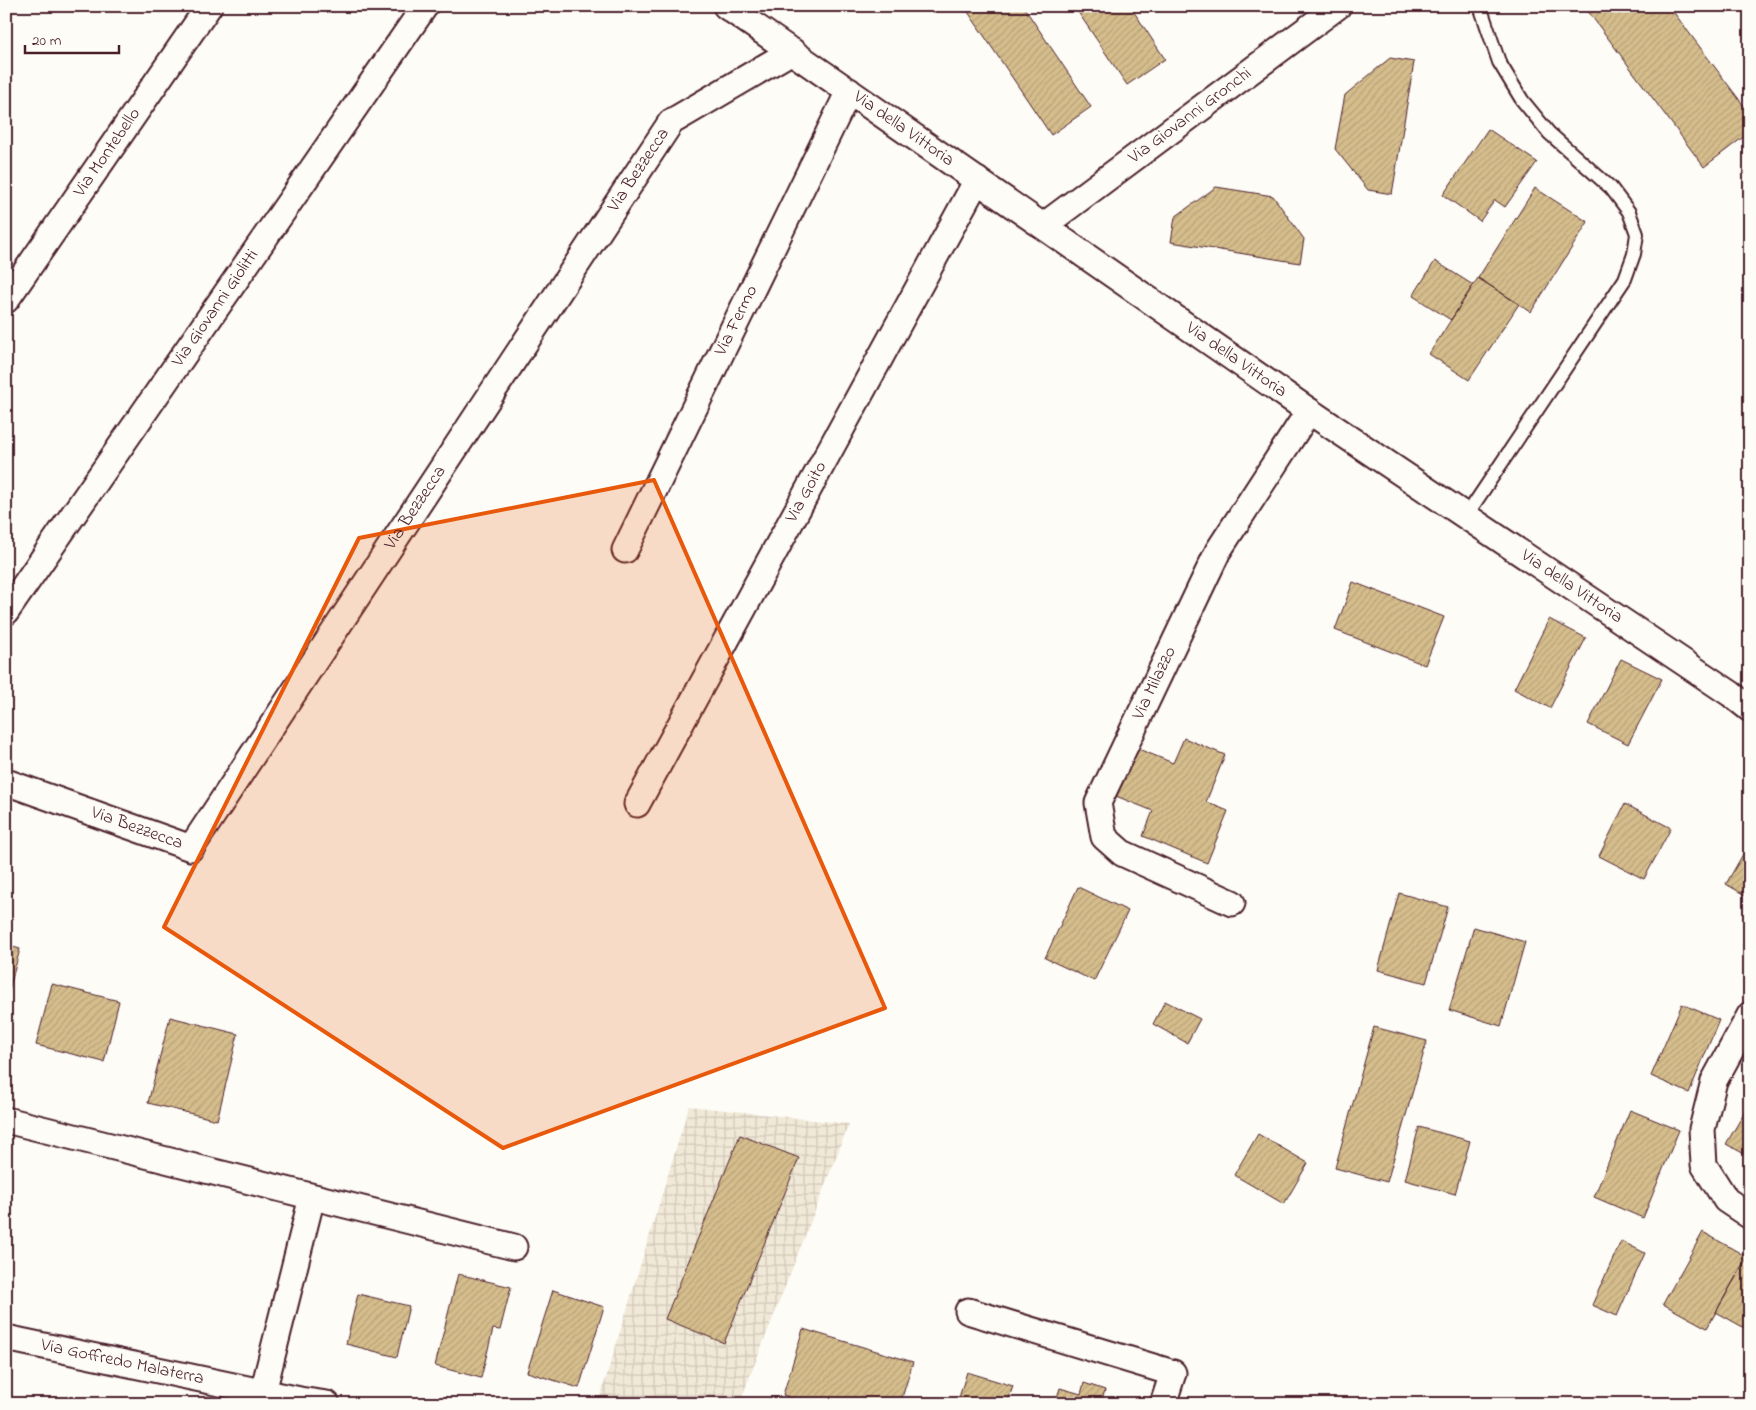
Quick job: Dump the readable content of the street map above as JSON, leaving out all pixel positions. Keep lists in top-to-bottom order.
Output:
{
  "streets": {
    "street": [
      "Via Giovanni Gronchi",
      "Via della Vittoria",
      "Via Montebello",
      "Via Bezzecca",
      "Via Giovanni Giolitti",
      "Via Fermo",
      "Via Goito",
      "Via Milazzo",
      "Via Goffredo Malaterra"
    ]
  },
  "crossings": [
    ["Via Giovanni Gronchi", "Via della Vittoria"],
    ["Via della Vittoria", "Via Bezzecca"],
    ["Via della Vittoria", "Via Fermo"],
    ["Via della Vittoria", "Via Goito"],
    ["Via della Vittoria", "Via Milazzo"]
  ],
  "scale_bar": "20 m"
}
